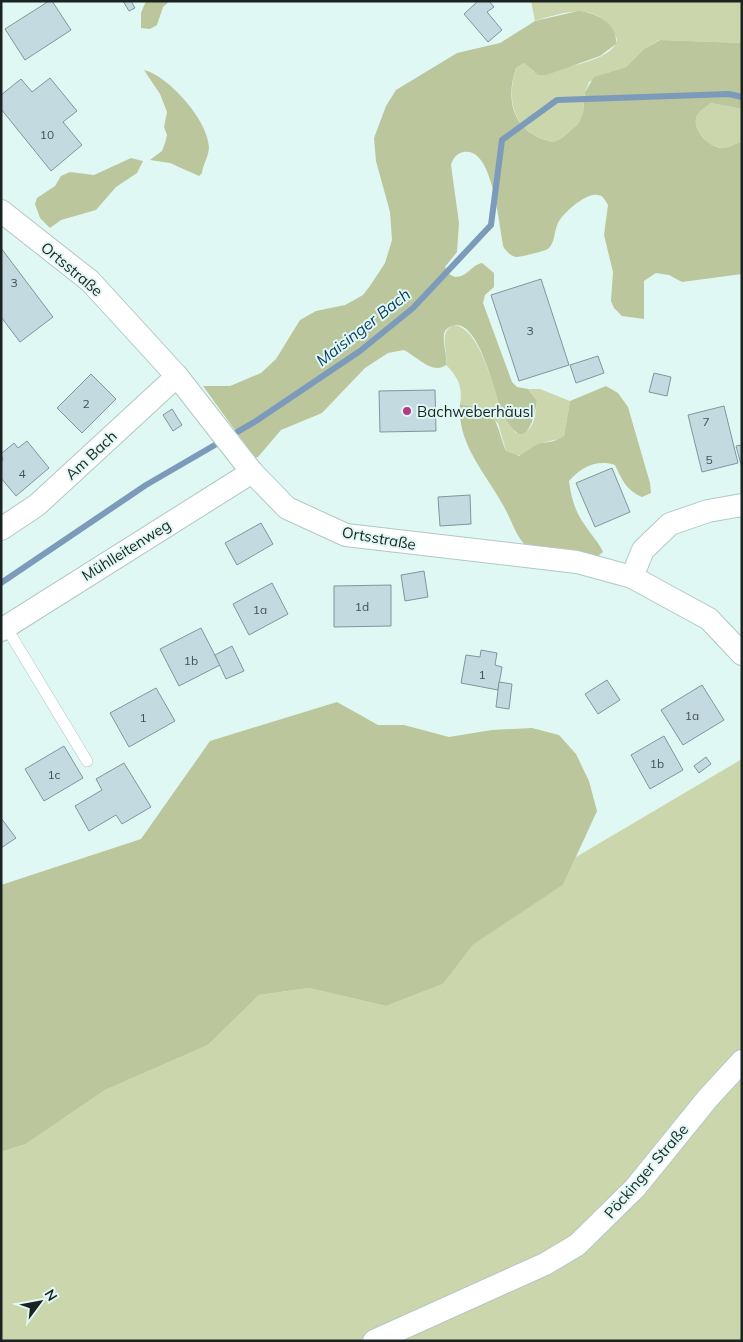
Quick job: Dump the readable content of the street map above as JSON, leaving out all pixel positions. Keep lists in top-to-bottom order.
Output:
{
  "streets": {
    "street": [
      "Ortsstraße",
      "Am Bach",
      "Mühlleitenweg",
      "Pöckinger Straße"
    ]
  },
  "crossings": [
    ["Ortsstraße", "Am Bach"],
    ["Ortsstraße", "Mühlleitenweg"]
  ],
  "water": ["Maisinger Bach"],
  "places": ["Bachweberhäusl"],
  "house_numbers": [
    "10",
    "3",
    "3",
    "2",
    "7",
    "5",
    "4",
    "1d",
    "1a",
    "1b",
    "1",
    "1a",
    "1",
    "1b",
    "1c"
  ],
  "north": "top right"
}
